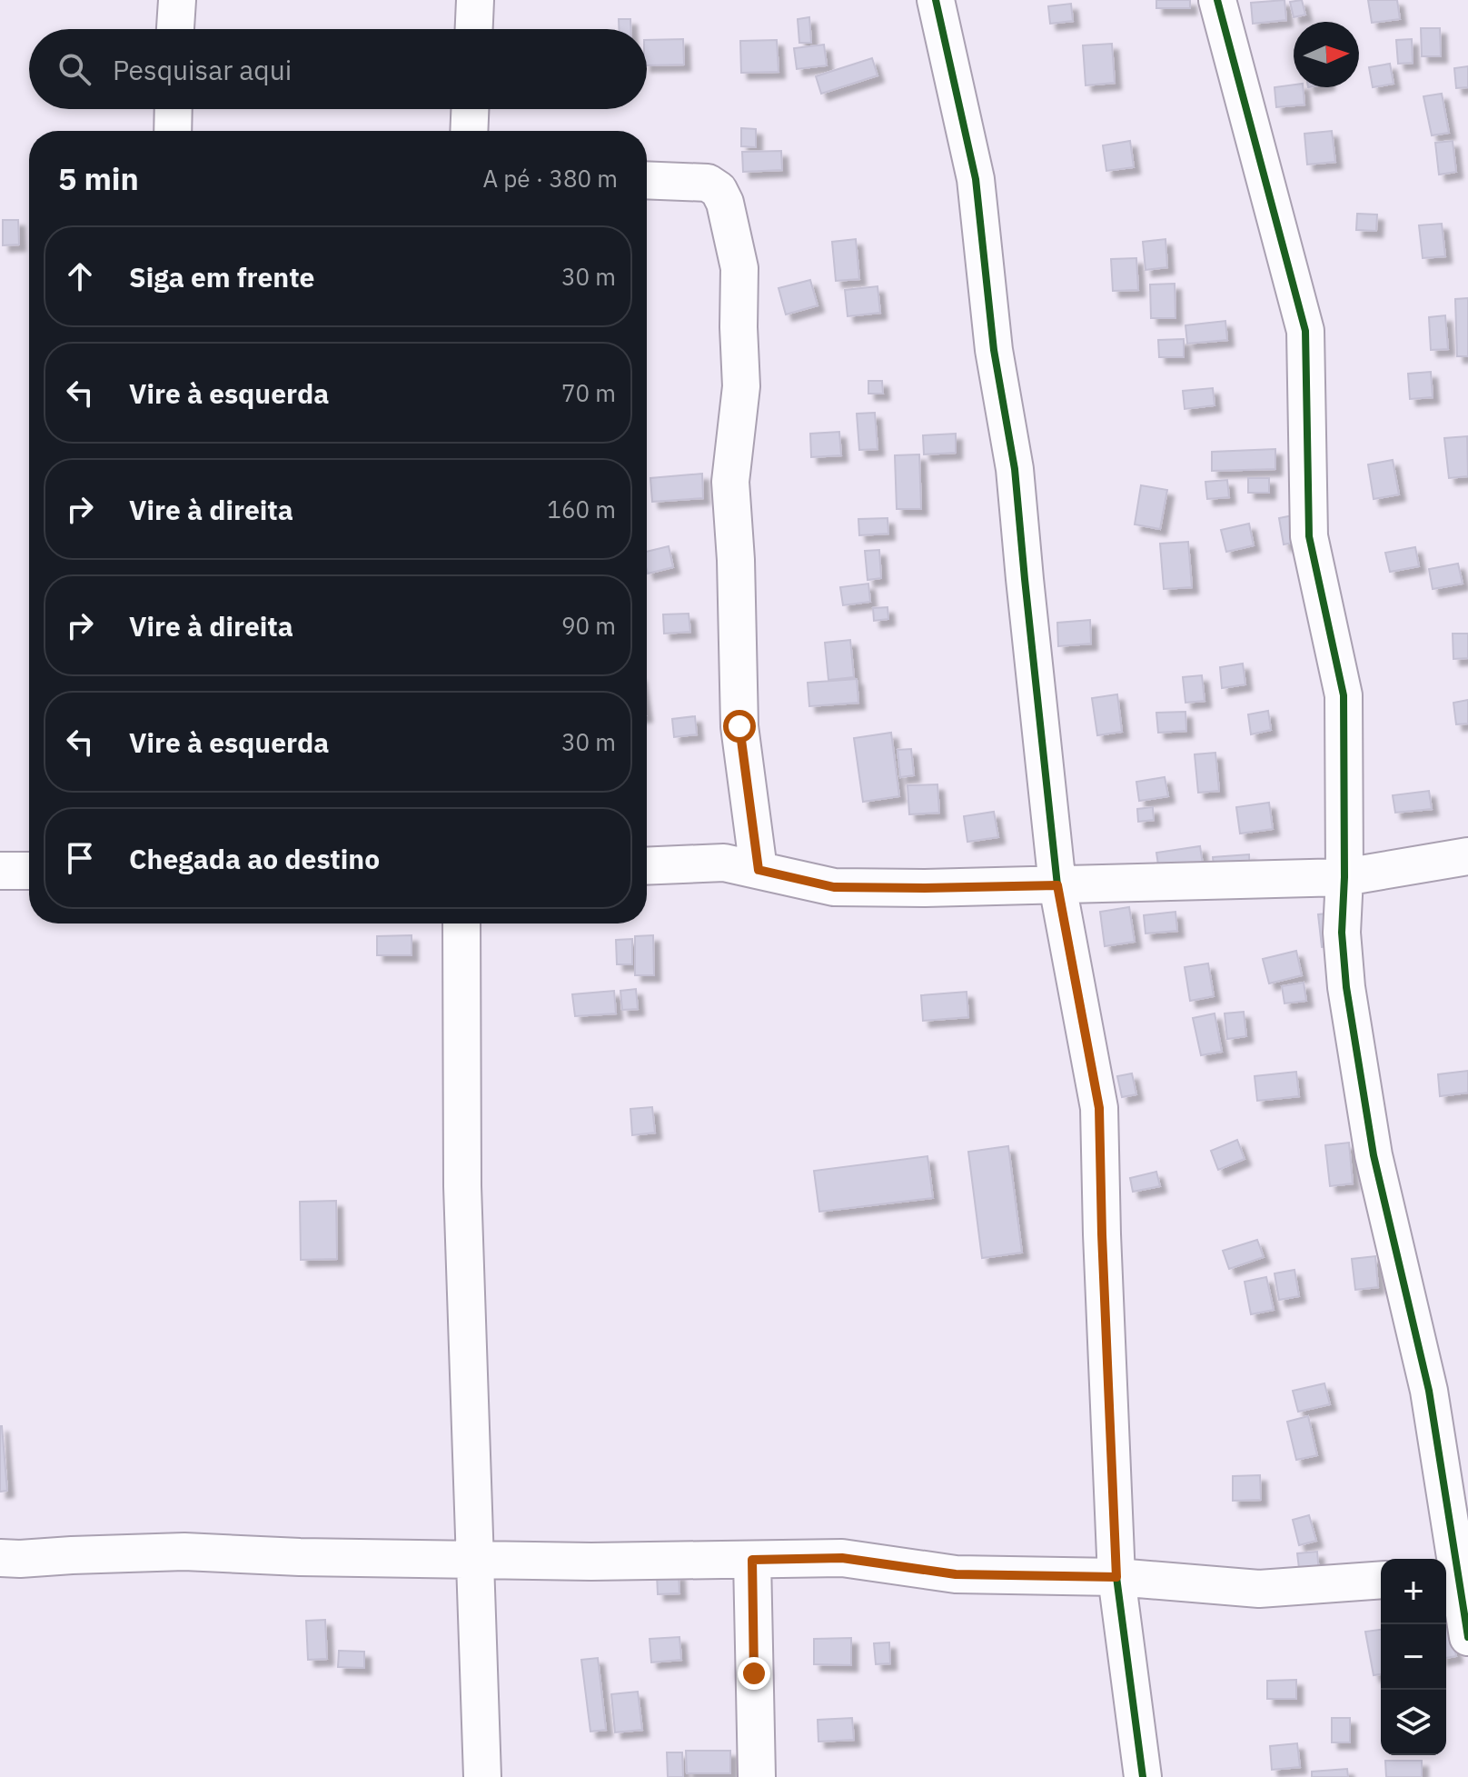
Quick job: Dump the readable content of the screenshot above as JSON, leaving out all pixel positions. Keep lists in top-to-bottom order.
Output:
{
  "north": "right",
  "page": {
    "search": "Pesquisar aqui",
    "heading": ["5 min", "A pé · 380 m"],
    "list": [
      ["Siga em frente", "30 m"],
      ["Vire à esquerda", "70 m"],
      ["Vire à direita", "160 m"],
      ["Vire à direita", "90 m"],
      ["Vire à esquerda", "30 m"],
      "Chegada ao destino"
    ],
    "map_buttons": ["+", "−"]
  }
}
